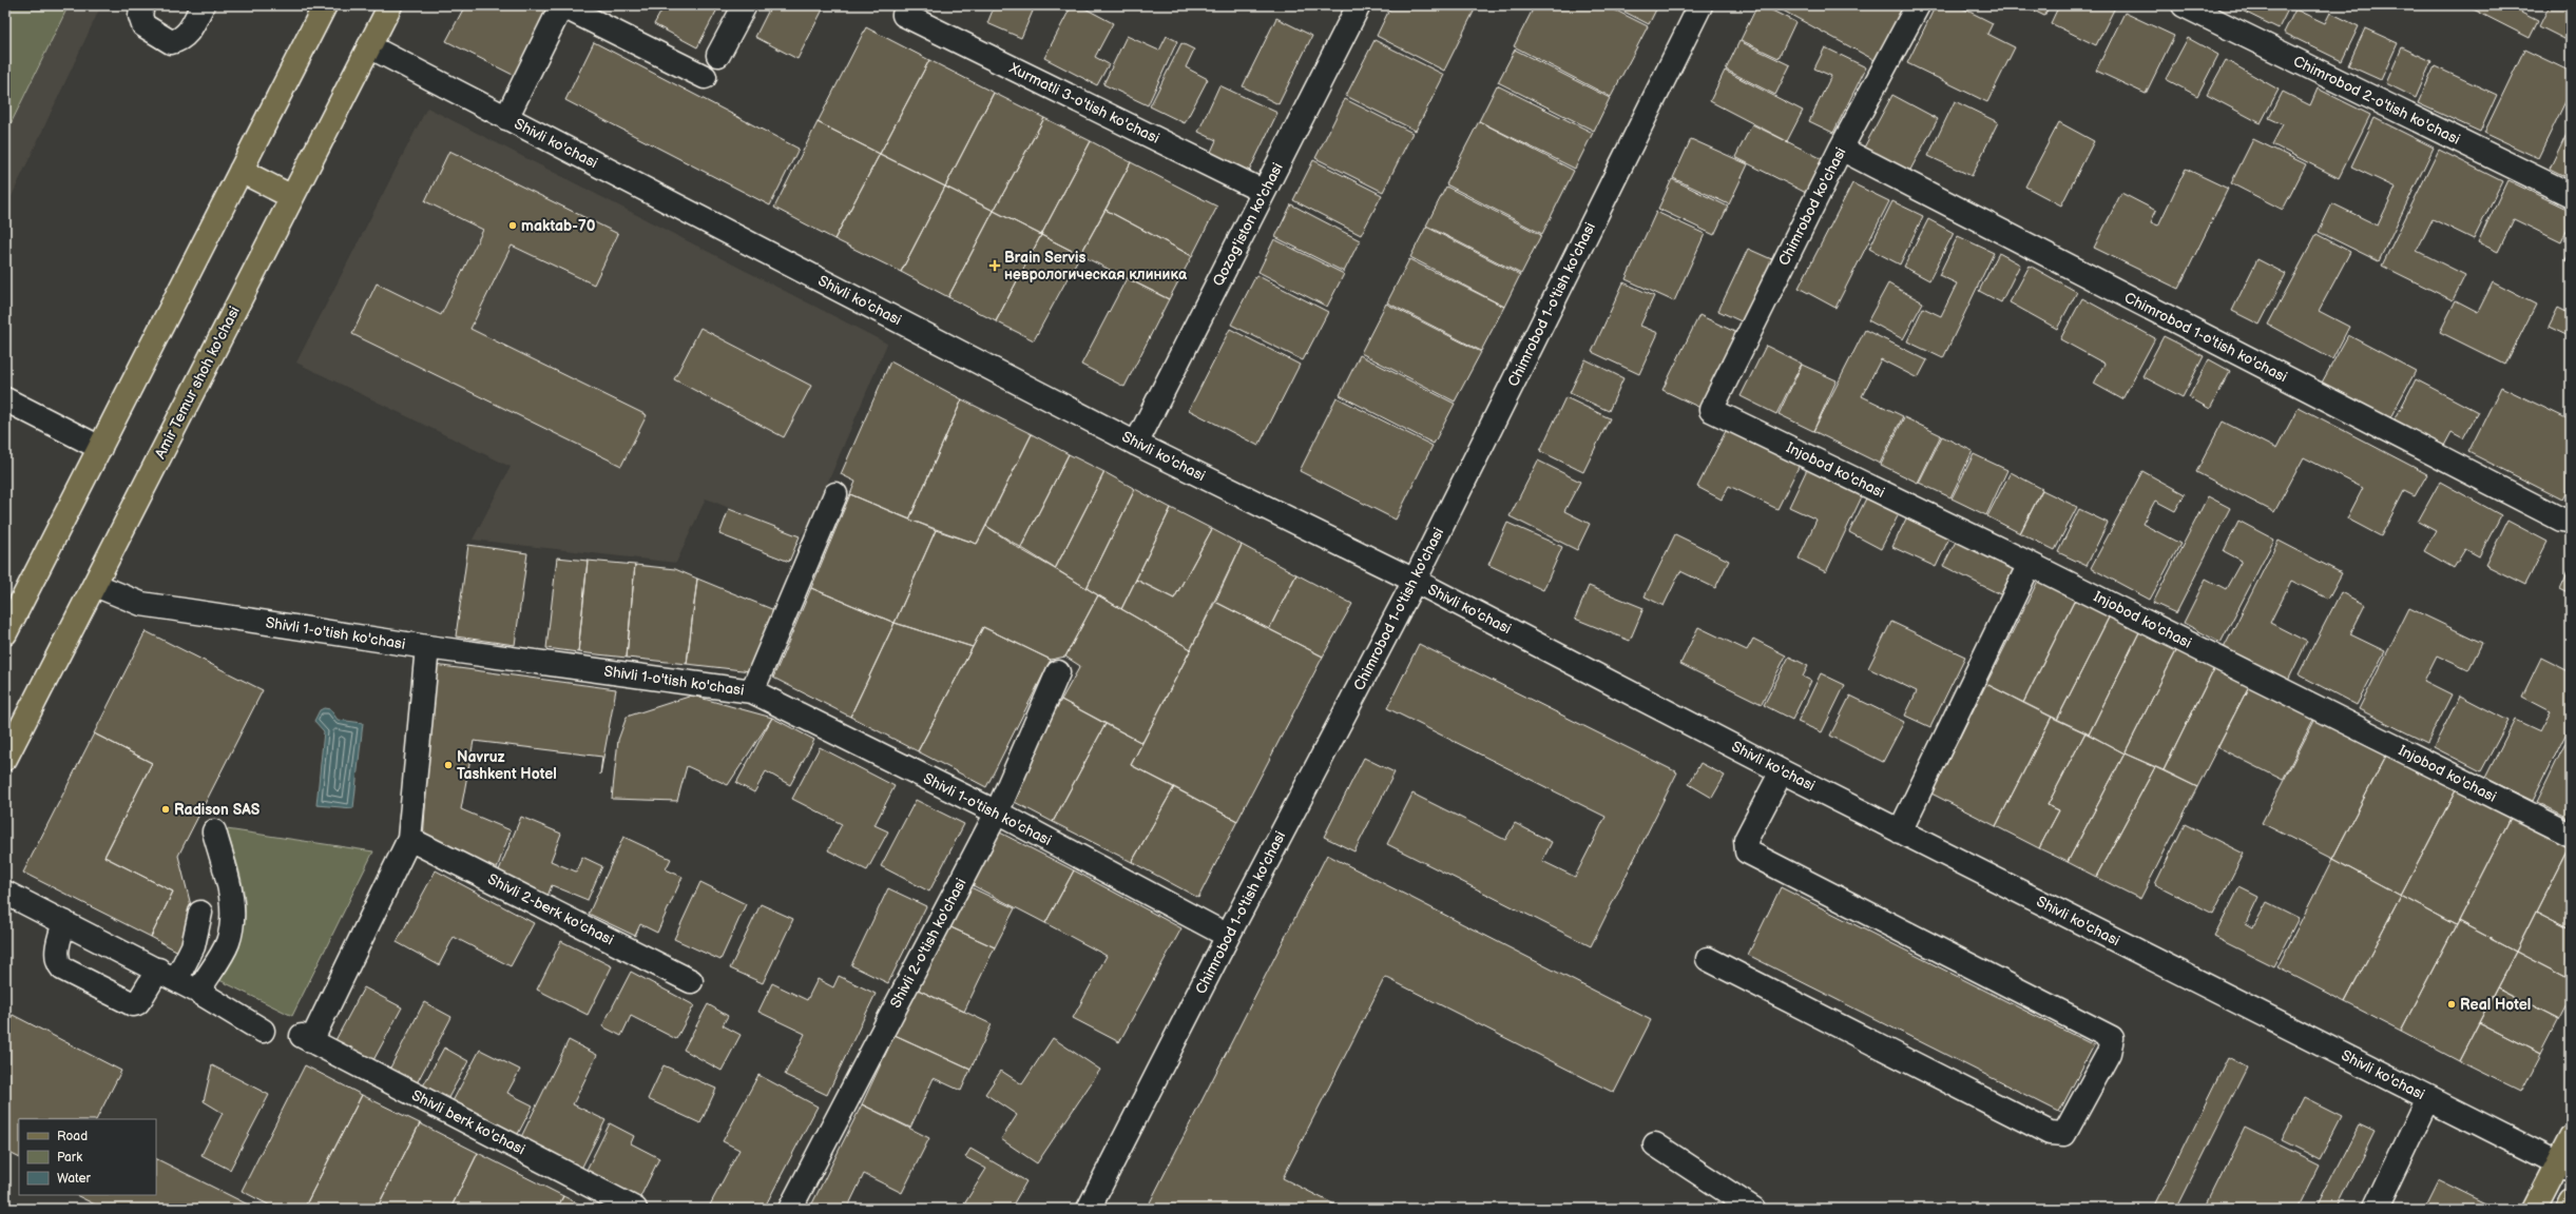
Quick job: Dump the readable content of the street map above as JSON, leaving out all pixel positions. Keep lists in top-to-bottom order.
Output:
{
  "streets": {
    "main road": ["Amir Temur shoh ko'chasi"],
    "street": [
      "Chimrobod 2-o'tish ko'chasi",
      "Xurmatli 3-o'tish ko'chasi",
      "Shivli ko'chasi",
      "Chimrobod ko'chasi",
      "Qozog'iston ko'chasi",
      "Chimrobod 1-o'tish ko'chasi",
      "Injobod ko'chasi",
      "Shivli 1-o'tish ko'chasi",
      "Shivli 2-berk ko'chasi",
      "Shivli 2-o'tish ko'chasi",
      "Shivli berk ko'chasi"
    ]
  },
  "crossings": [
    ["Xurmatli 3-o'tish ko'chasi", "Qozog'iston ko'chasi"],
    ["Shivli ko'chasi", "Qozog'iston ko'chasi"],
    ["Shivli ko'chasi", "Chimrobod 1-o'tish ko'chasi"],
    ["Shivli ko'chasi", "Amir Temur shoh ko'chasi"],
    ["Chimrobod ko'chasi", "Chimrobod 1-o'tish ko'chasi"],
    ["Chimrobod ko'chasi", "Injobod ko'chasi"],
    ["Chimrobod 1-o'tish ko'chasi", "Shivli 1-o'tish ko'chasi"],
    ["Amir Temur shoh ko'chasi", "Shivli 1-o'tish ko'chasi"],
    ["Shivli 1-o'tish ko'chasi", "Shivli 2-o'tish ko'chasi"],
    ["Shivli 2-berk ko'chasi", "Shivli berk ko'chasi"]
  ],
  "places": {
    "other": [
      "maktab-70",
      "Navruz Tashkent Hotel",
      "Radison SAS",
      "Real Hotel"
    ],
    "health": ["Brain Servis неврологическая клиника"]
  },
  "legend": ["Road", "Park", "Water"]
}
